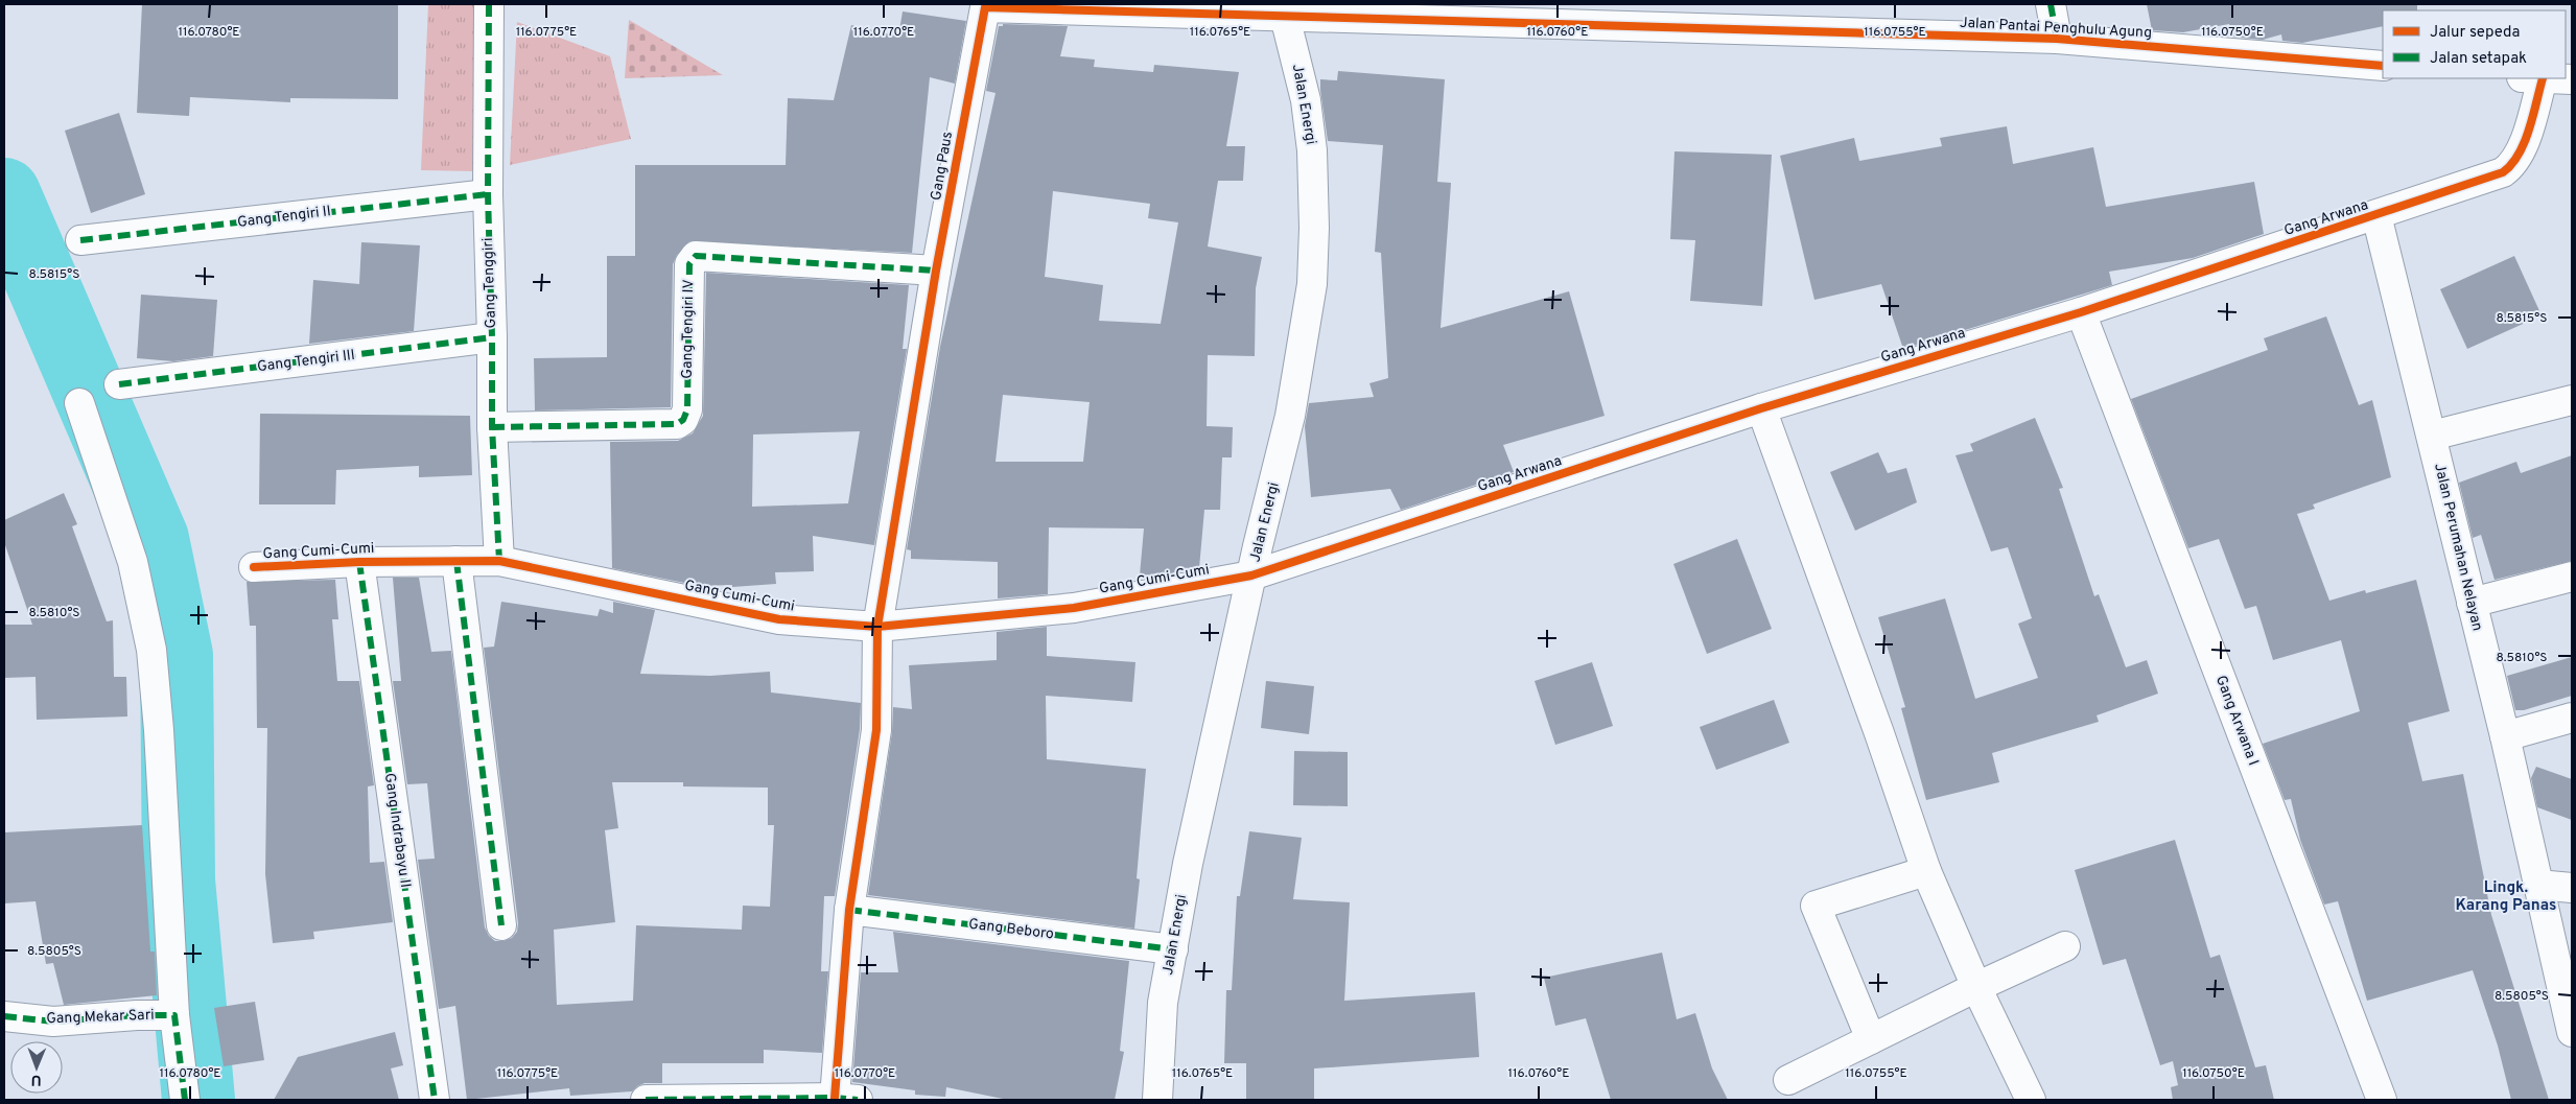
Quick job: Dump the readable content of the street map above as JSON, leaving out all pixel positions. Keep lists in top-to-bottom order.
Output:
{
  "streets": {
    "main road": [
      "Jalan Pantai Penghulu Agung",
      "Jalan Energi",
      "Gang Paus",
      "Gang Tengiri II",
      "Gang Arwana",
      "Gang Tenggiri",
      "Gang Tengiri IV",
      "Gang Tengiri III",
      "Jalan Perumahan Nelayan",
      "Gang Cumi-Cumi",
      "Gang Arwana I",
      "Gang Indrabayu II",
      "Gang Beboro",
      "Gang Mekar Sari"
    ]
  },
  "crossings": [
    ["Jalan Pantai Penghulu Agung", "Jalan Energi"],
    ["Jalan Pantai Penghulu Agung", "Gang Paus"],
    ["Jalan Energi", "Gang Paus"],
    ["Jalan Energi", "Gang Arwana"],
    ["Jalan Energi", "Gang Cumi-Cumi"],
    ["Jalan Energi", "Gang Beboro"],
    ["Gang Paus", "Gang Tengiri IV"],
    ["Gang Paus", "Gang Cumi-Cumi"],
    ["Gang Paus", "Gang Beboro"],
    ["Gang Tengiri II", "Gang Tenggiri"],
    ["Gang Arwana", "Jalan Perumahan Nelayan"],
    ["Gang Arwana", "Gang Cumi-Cumi"],
    ["Gang Arwana", "Gang Arwana I"],
    ["Gang Tenggiri", "Gang Tengiri IV"],
    ["Gang Tenggiri", "Gang Tengiri III"],
    ["Gang Tenggiri", "Gang Cumi-Cumi"],
    ["Gang Cumi-Cumi", "Gang Indrabayu II"]
  ],
  "districts": ["Lingk. Karang Panas"],
  "legend": ["Jalur sepeda", "Jalan setapak"],
  "north": "bottom",
  "coordinates": [
    "116.0780°E",
    "116.0775°E",
    "116.0770°E",
    "116.0765°E",
    "116.0760°E",
    "116.0755°E",
    "116.0750°E",
    "8.5815°S",
    "8.5810°S",
    "8.5805°S"
  ]
}
